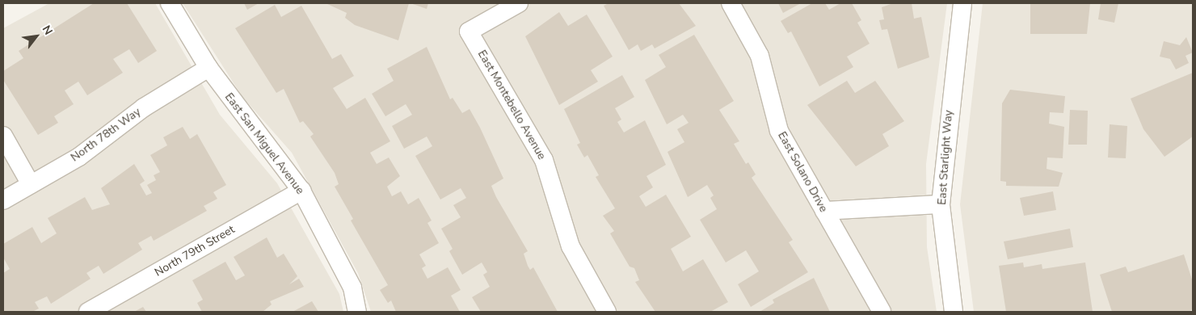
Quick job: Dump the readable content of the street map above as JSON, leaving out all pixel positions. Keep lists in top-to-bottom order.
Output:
{
  "streets": {
    "street": [
      "East Montebello Avenue",
      "North 78th Way",
      "East San Miguel Avenue",
      "East Starlight Way",
      "East Solano Drive",
      "North 79th Street"
    ]
  },
  "crossings": [
    ["North 78th Way", "East San Miguel Avenue"],
    ["East San Miguel Avenue", "North 79th Street"]
  ],
  "north": "top right"
}
